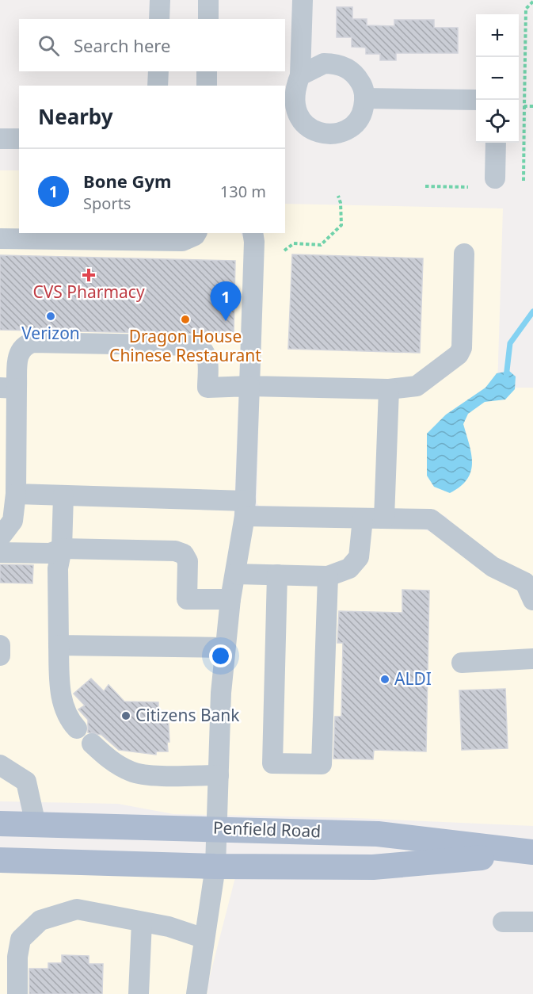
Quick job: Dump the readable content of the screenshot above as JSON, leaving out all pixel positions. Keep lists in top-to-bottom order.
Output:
{
  "streets": {
    "main road": ["Penfield Road"]
  },
  "places": {
    "health": ["CVS Pharmacy"],
    "other": [
      "Verizon",
      "Dragon House Chinese Restaurant",
      "ALDI",
      "Citizens Bank"
    ]
  },
  "page": {
    "map_buttons": ["+", "−"],
    "search": "Search here",
    "heading": "Nearby",
    "list": [
      {
        "mark": "1",
        "name": "Bone Gym",
        "note": "Sports",
        "value": "130 m"
      }
    ],
    "pins": "1"
  }
}
